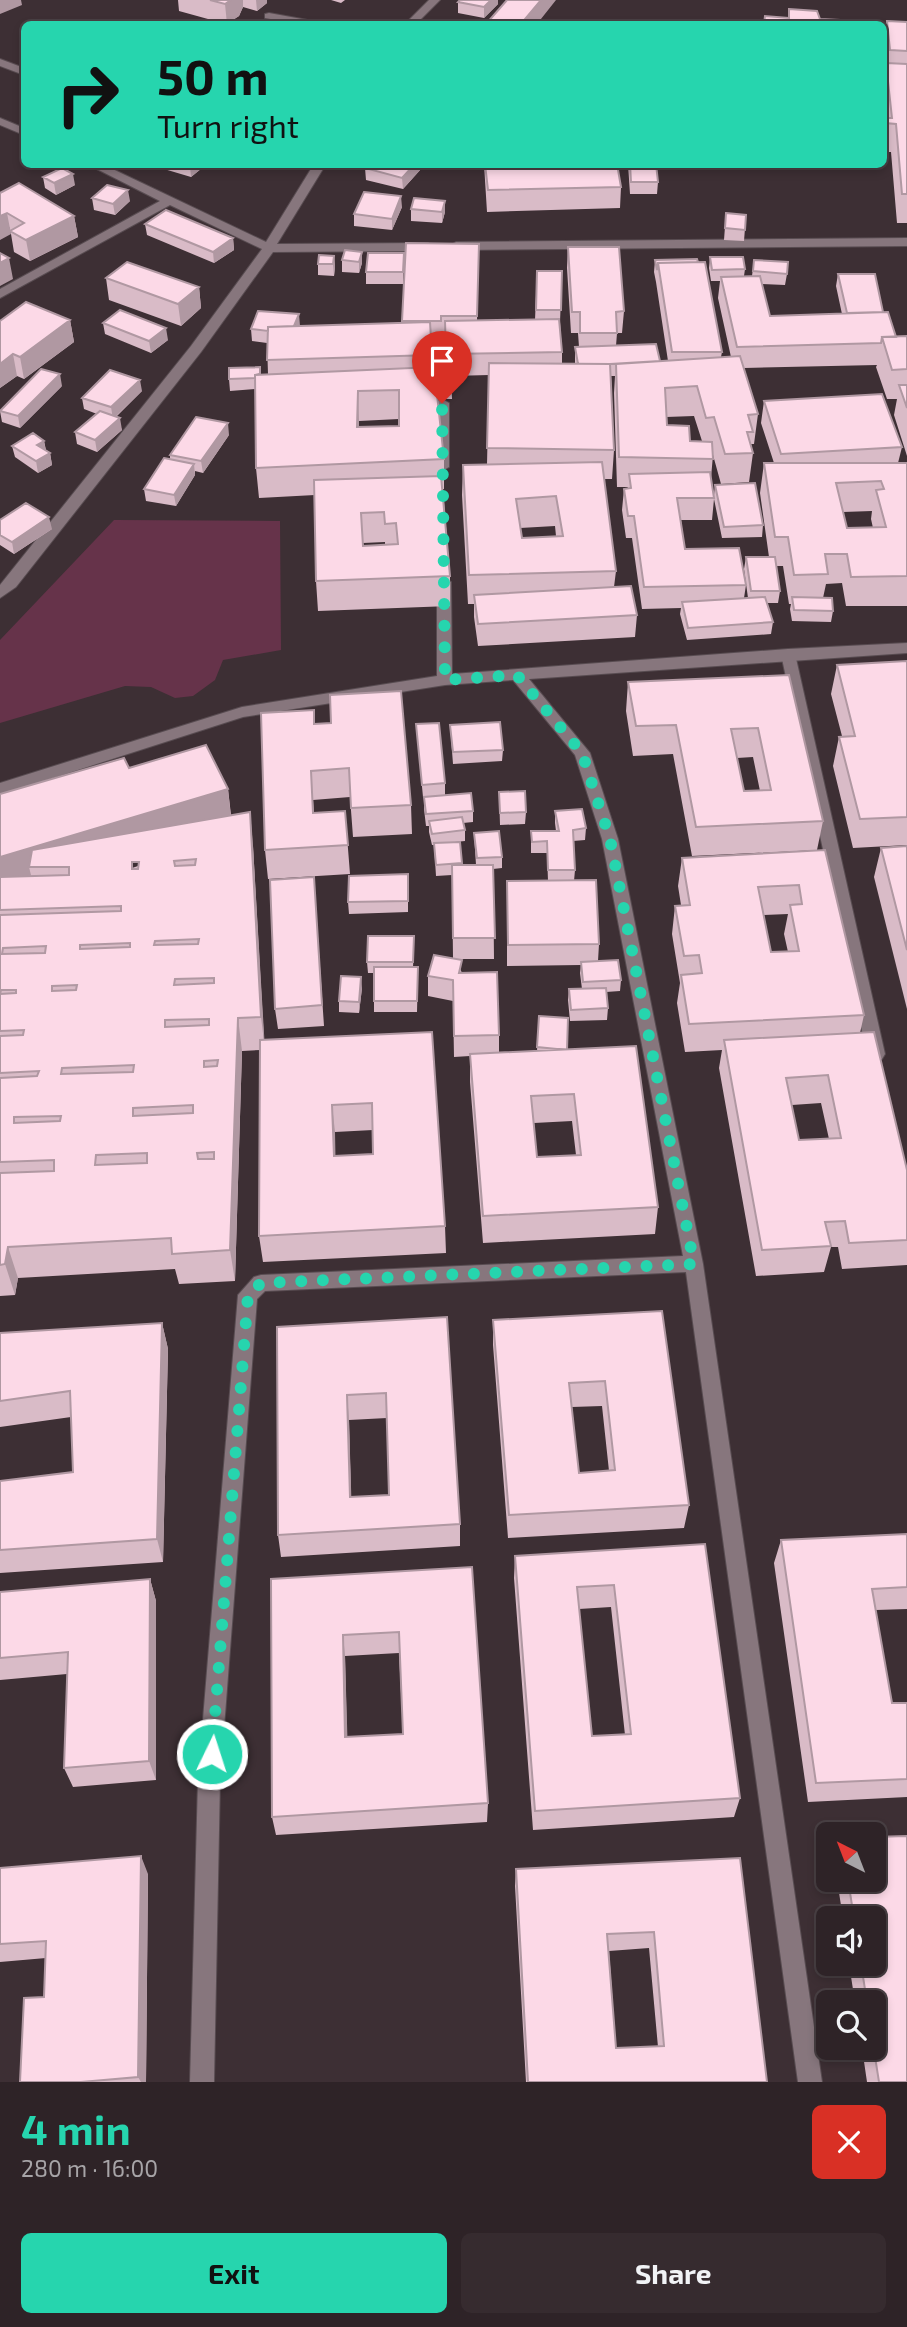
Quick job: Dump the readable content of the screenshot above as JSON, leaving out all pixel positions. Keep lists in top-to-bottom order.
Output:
{
  "north": "top left",
  "page": {
    "turn": ["50 m", "Turn right"],
    "heading": ["4 min", "280 m · 16:00"],
    "buttons": ["Exit", "Share"]
  }
}
